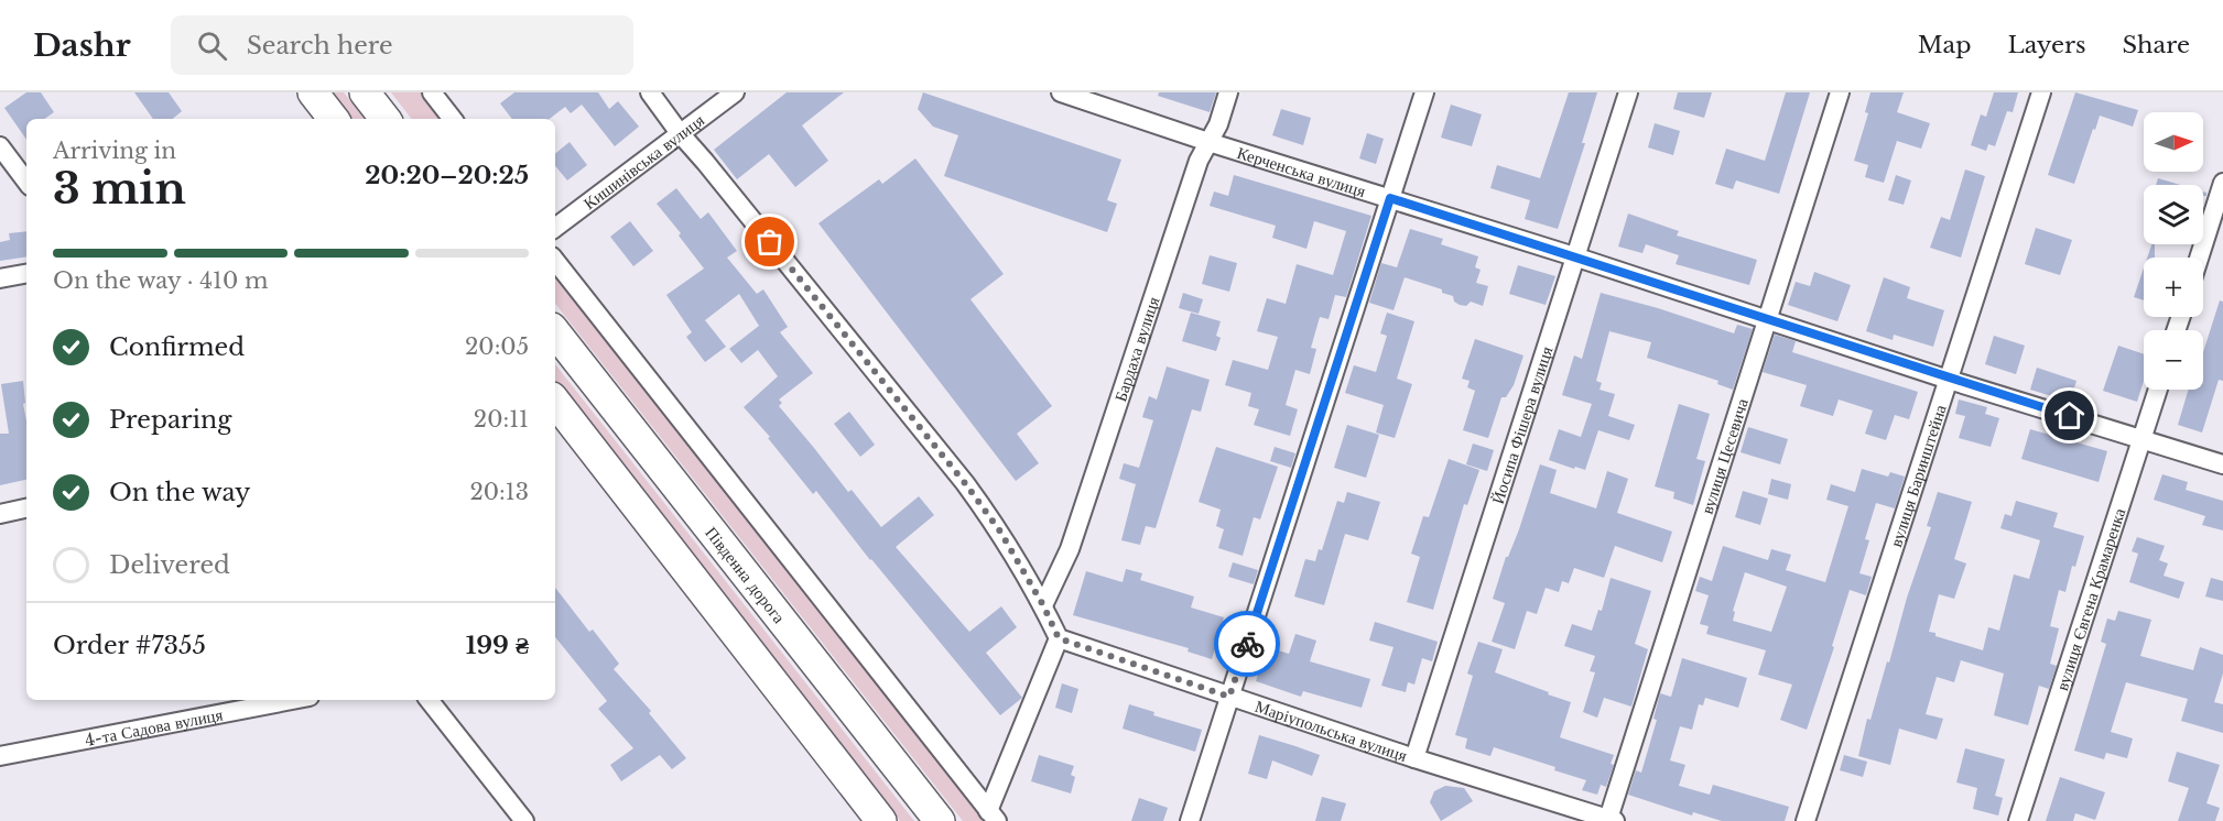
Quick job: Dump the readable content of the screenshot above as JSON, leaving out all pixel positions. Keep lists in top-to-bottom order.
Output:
{
  "streets": {
    "main road": ["Південна дорога"],
    "street": [
      "Кишинівська вулиця",
      "Керченська вулиця",
      "Бардаха вулиця",
      "Йосипа Фішера вулиця",
      "вулиця Цесевича",
      "вулиця Баринштейна",
      "вулиця Євгена Крамаренка",
      "4-та Садова вулиця",
      "Маріупольська вулиця"
    ]
  },
  "crossings": [
    ["Керченська вулиця", "Бардаха вулиця"],
    ["Керченська вулиця", "Йосипа Фішера вулиця"],
    ["Керченська вулиця", "вулиця Цесевича"],
    ["Керченська вулиця", "вулиця Баринштейна"],
    ["Керченська вулиця", "вулиця Євгена Крамаренка"],
    ["Йосипа Фішера вулиця", "Маріупольська вулиця"],
    ["вулиця Цесевича", "Маріупольська вулиця"]
  ],
  "north": "right",
  "page": {
    "header": "Dashr",
    "search": "Search here",
    "nav": ["Map", "Layers", "Share"],
    "map_buttons": ["+", "−"],
    "heading": ["3 min", "Arriving in", "20:20–20:25"],
    "panel": ["Order #7355", "199 ₴"],
    "bar": "On the way · 410 m",
    "list": [
      ["Confirmed", "20:05"],
      ["Preparing", "20:11"],
      ["On the way", "20:13"],
      "Delivered"
    ]
  }
}
